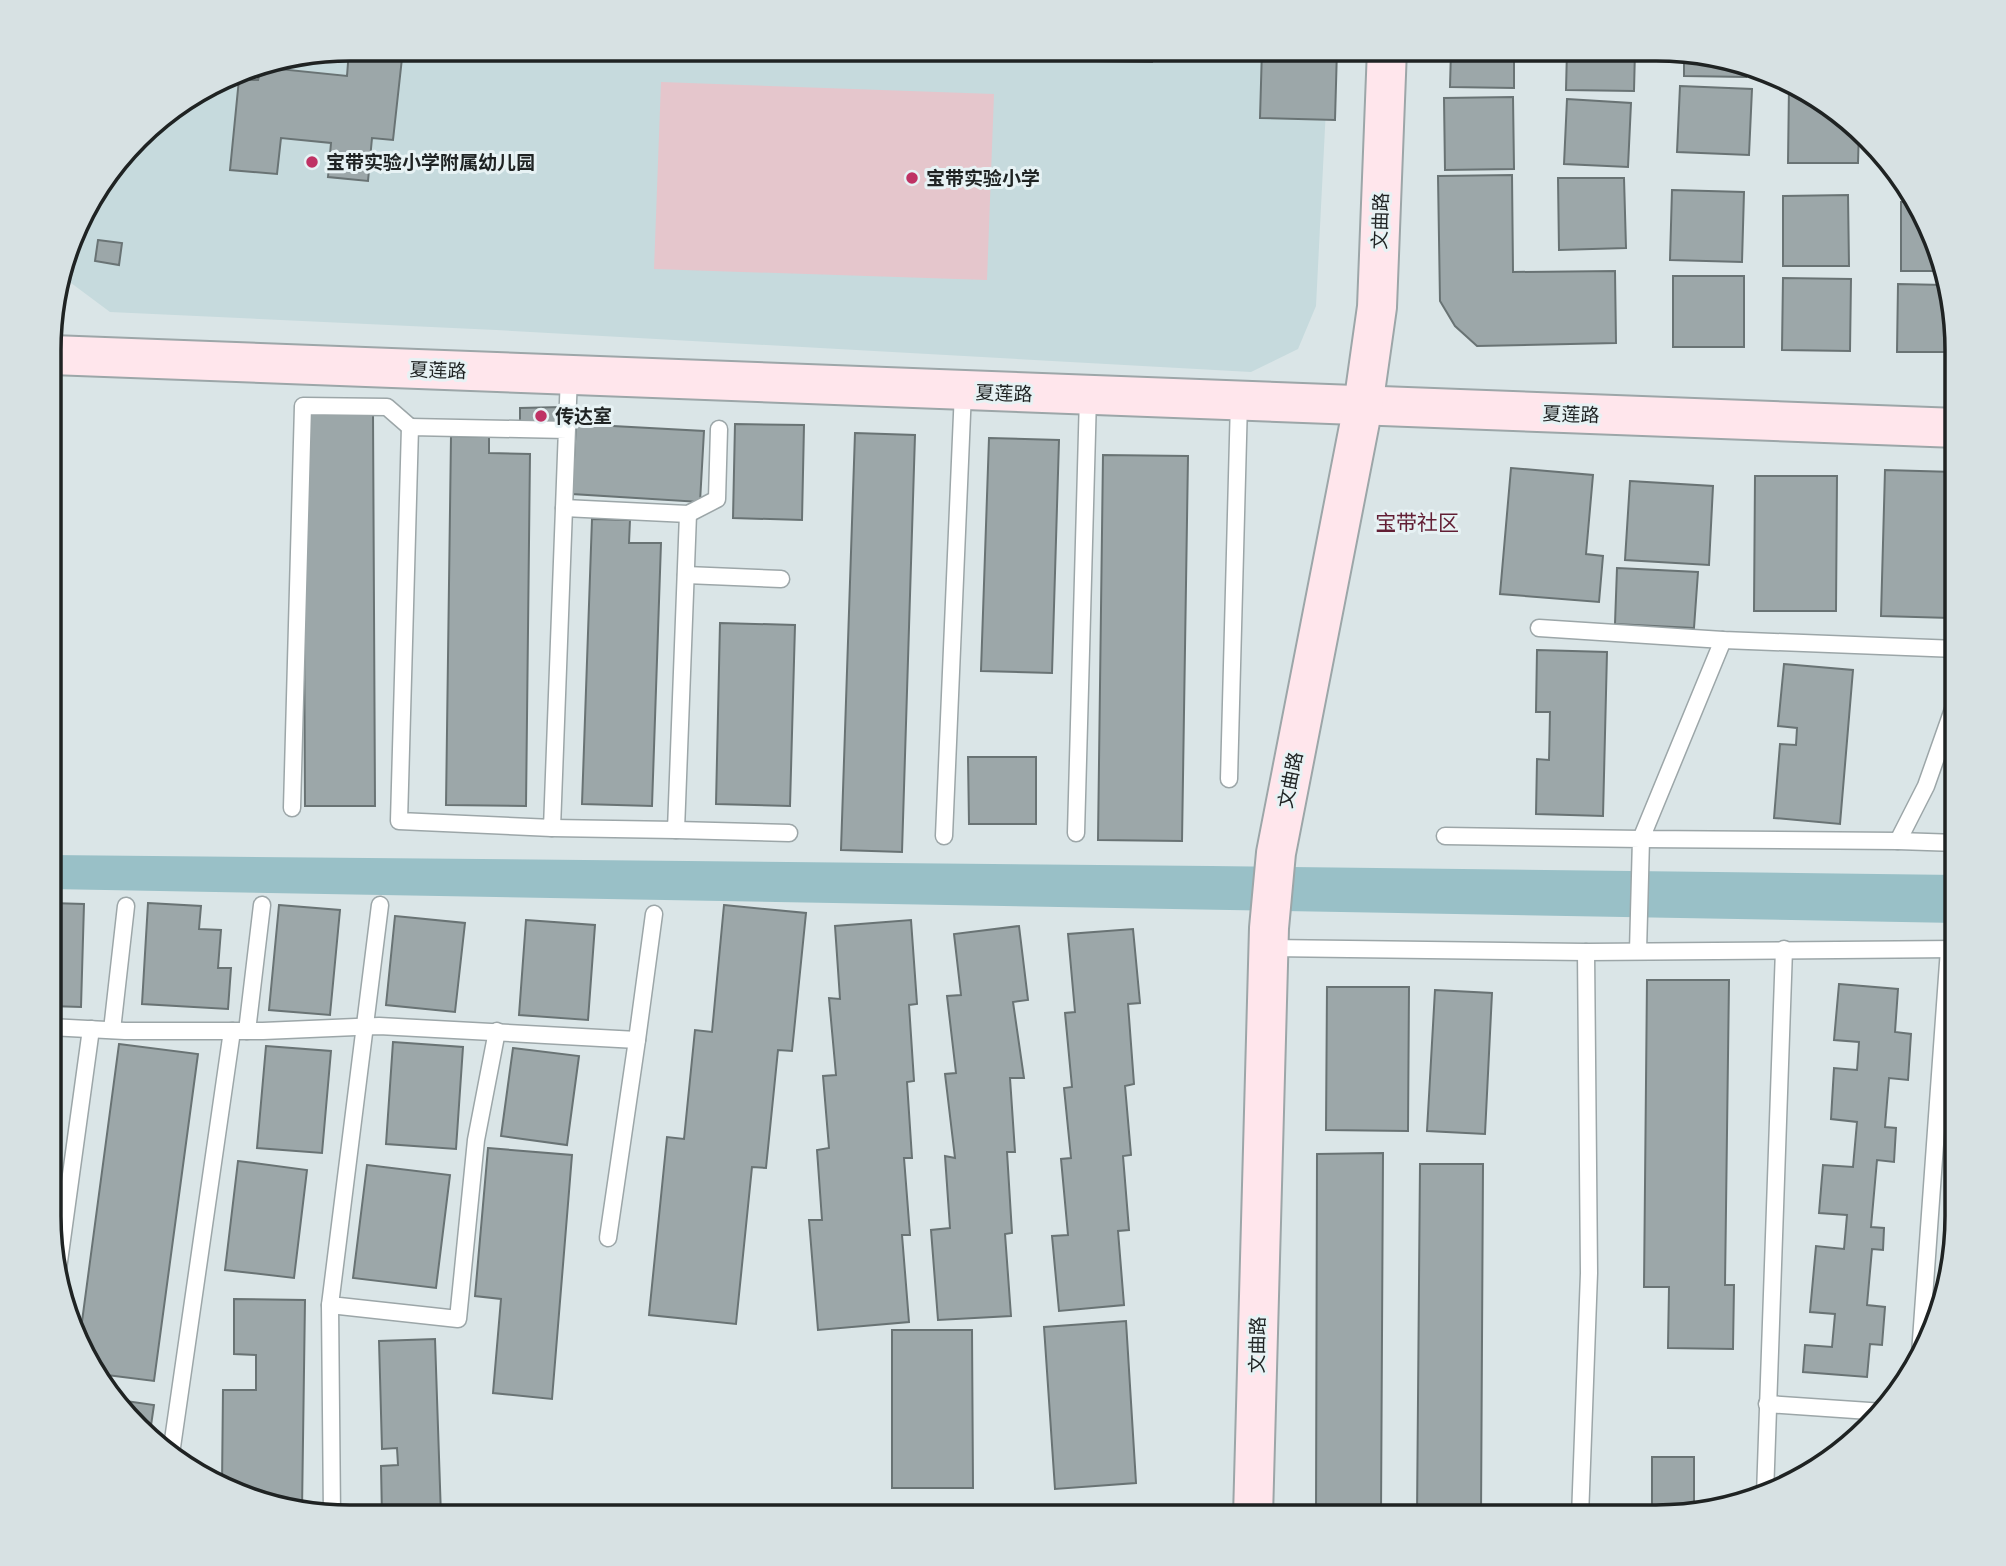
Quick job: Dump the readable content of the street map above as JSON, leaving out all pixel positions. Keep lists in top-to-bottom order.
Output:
{
  "streets": {
    "street": ["文曲路", "夏莲路"]
  },
  "crossings": [
    ["文曲路", "夏莲路"]
  ],
  "districts": ["宝带社区"],
  "places": ["宝带实验小学附属幼儿园", "宝带实验小学", "传达室"]
}
